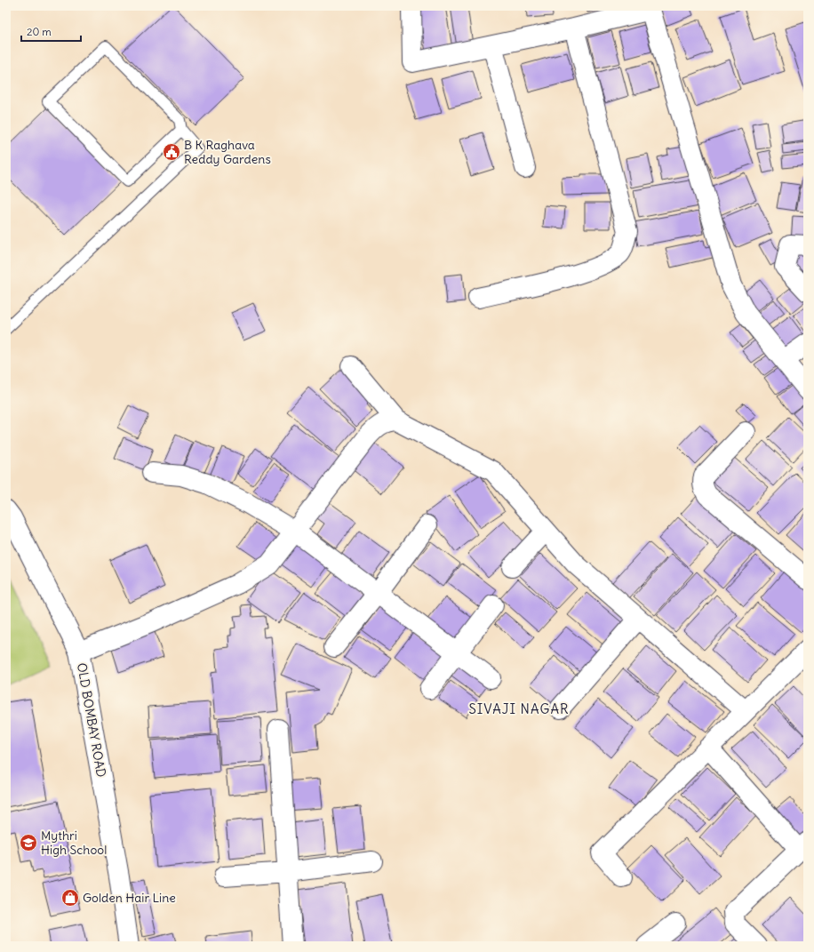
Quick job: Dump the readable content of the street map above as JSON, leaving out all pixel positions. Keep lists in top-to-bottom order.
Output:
{
  "streets": {
    "street": ["OLD BOMBAY ROAD"]
  },
  "districts": ["SIVAJI NAGAR"],
  "places": {
    "public building": ["B K Raghava Reddy Gardens"],
    "school or university": ["Mythri High School"],
    "shop": ["Golden Hair Line"]
  },
  "scale_bar": "20 m"
}
